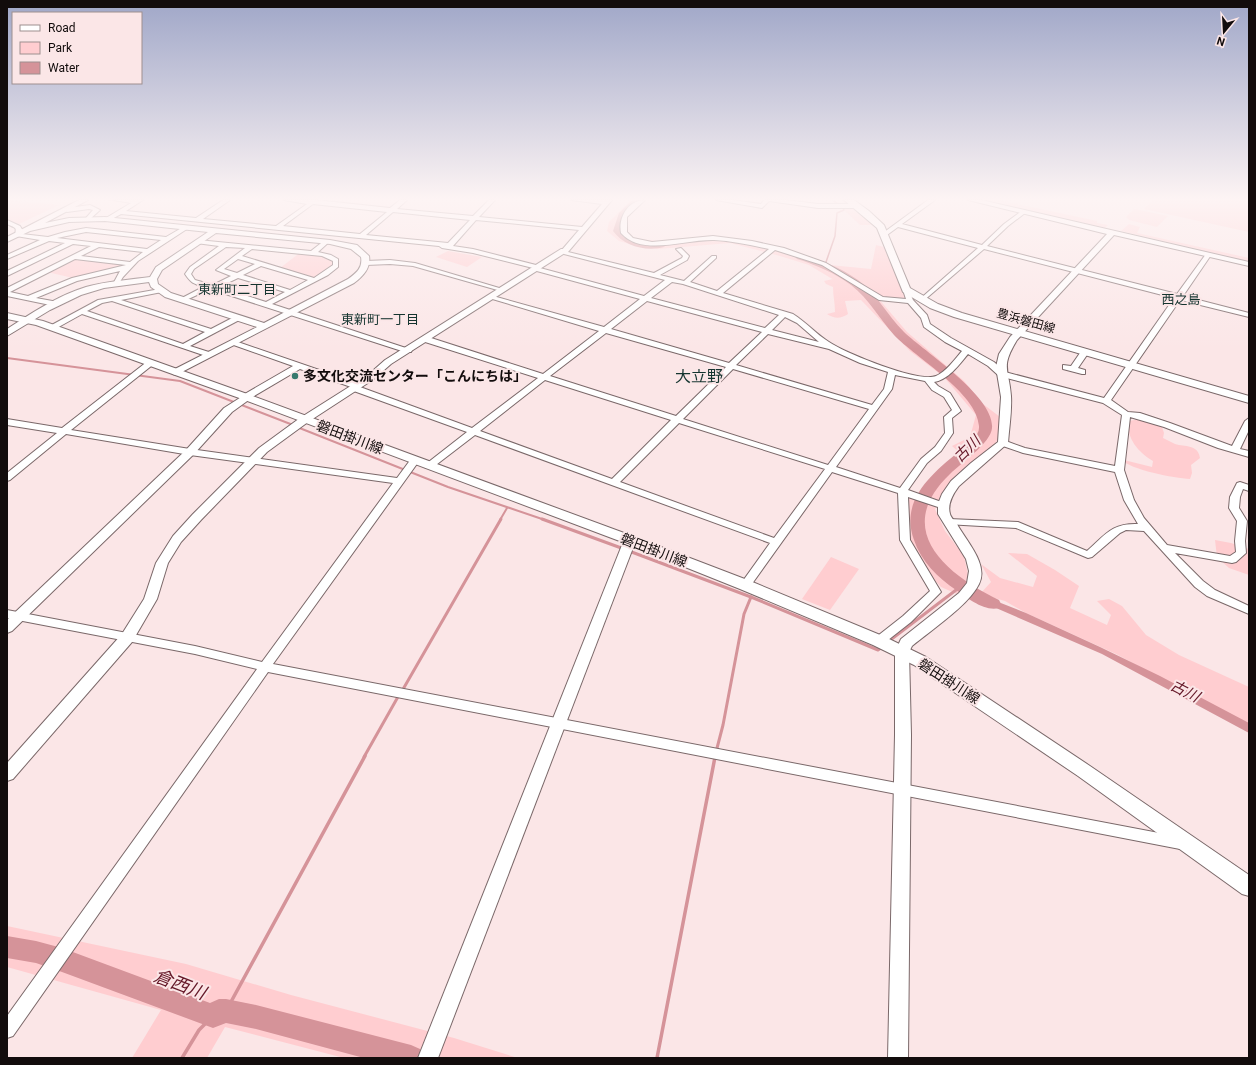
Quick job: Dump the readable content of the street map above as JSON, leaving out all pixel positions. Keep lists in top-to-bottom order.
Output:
{
  "streets": {
    "main road": ["豊浜磐田線", "磐田掛川線"]
  },
  "districts": [
    "東新町二丁目",
    "西之島",
    "東新町一丁目",
    "大立野"
  ],
  "water": ["古川", "倉西川"],
  "places": ["多文化交流センター「こんにちは」"],
  "legend": ["Road", "Park", "Water"],
  "north": "bottom"
}
